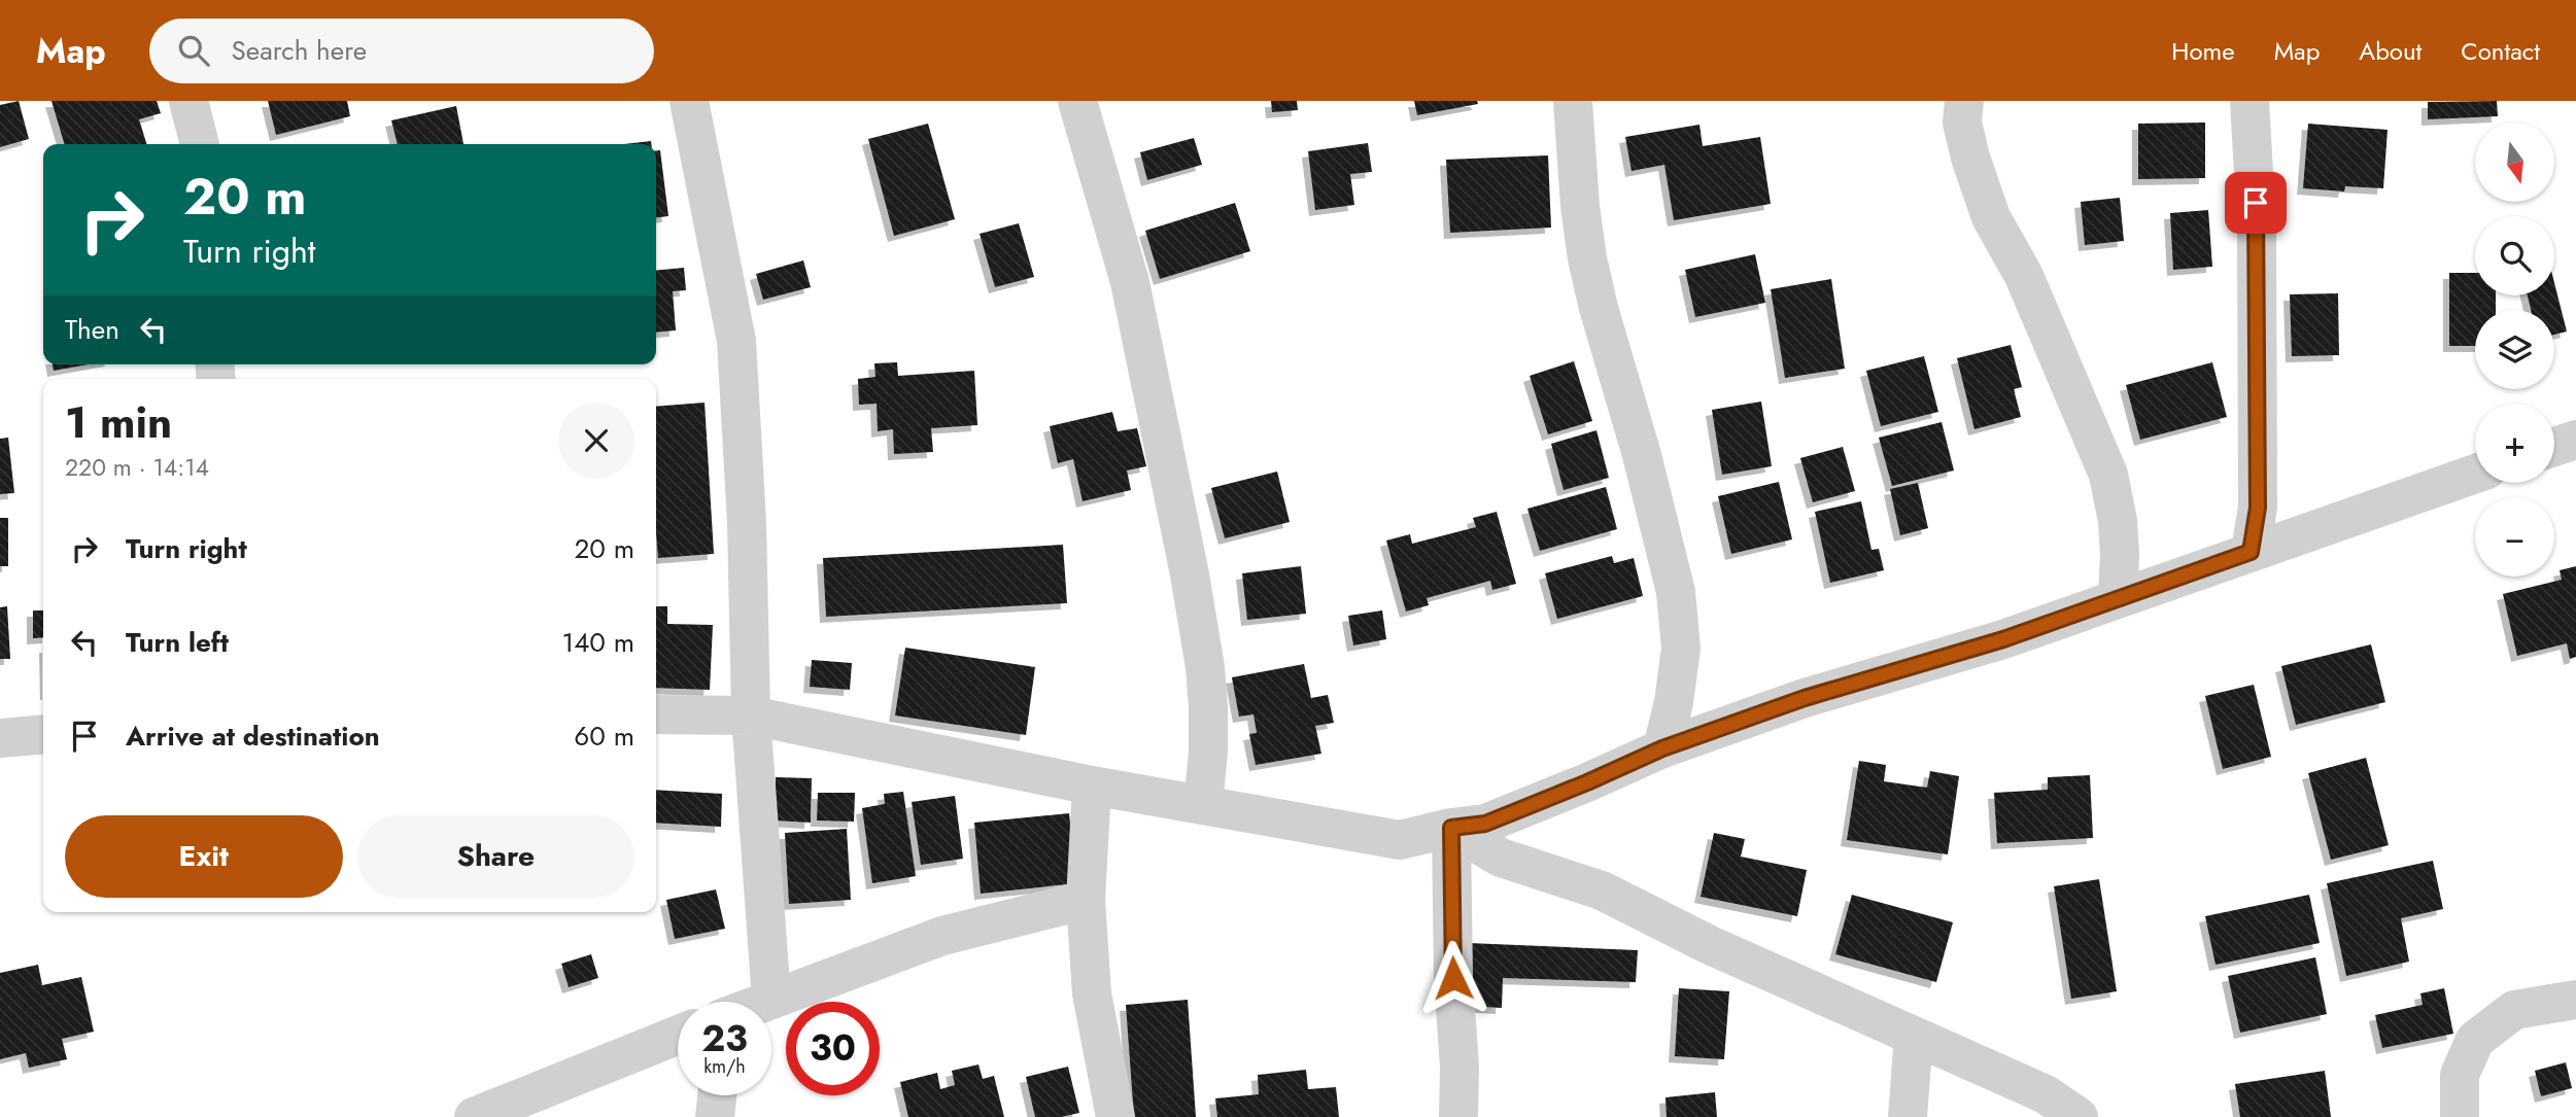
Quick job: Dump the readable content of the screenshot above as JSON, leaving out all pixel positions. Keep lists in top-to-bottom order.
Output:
{
  "north": "bottom",
  "page": {
    "header": "Map",
    "search": "Search here",
    "nav": [
      "Home",
      "Map",
      "About",
      "Contact"
    ],
    "map_buttons": ["+", "−"],
    "turn": ["20 m", "Turn right"],
    "then": "Then",
    "heading": ["1 min", "220 m · 14:14"],
    "list": [
      {
        "name": "Turn right",
        "value": "20 m"
      },
      {
        "name": "Turn left",
        "value": "140 m"
      },
      {
        "name": "Arrive at destination",
        "value": "60 m"
      }
    ],
    "buttons": ["Exit", "Share"],
    "speed": "23 km/h",
    "limit": "30"
  }
}
